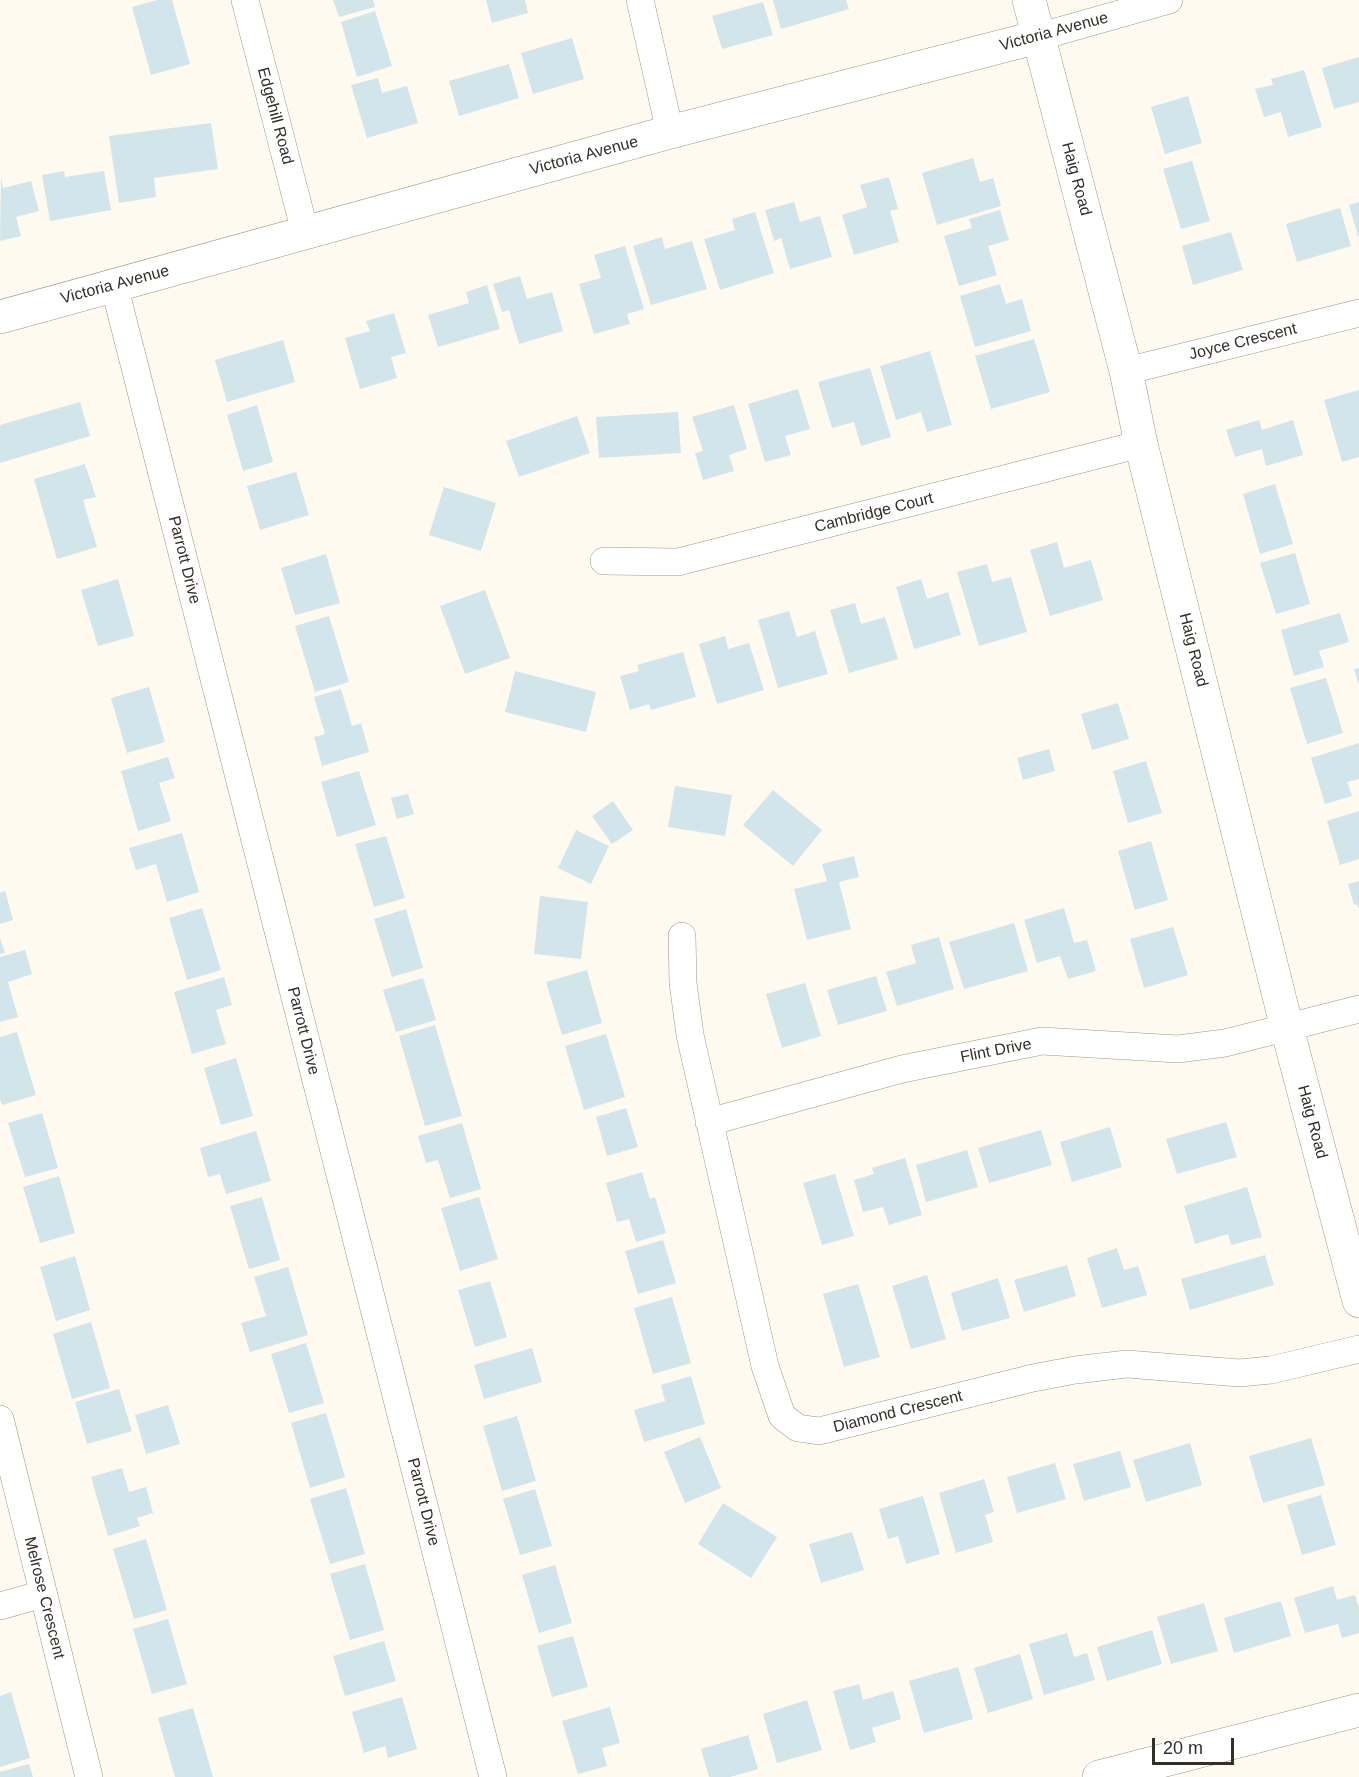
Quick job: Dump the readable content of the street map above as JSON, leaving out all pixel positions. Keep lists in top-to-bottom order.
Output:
{
  "streets": {
    "street": [
      "Victoria Avenue",
      "Edgehill Road",
      "Haig Road",
      "Joyce Crescent",
      "Cambridge Court",
      "Parrott Drive",
      "Flint Drive",
      "Diamond Crescent",
      "Melrose Crescent"
    ]
  },
  "crossings": [
    ["Victoria Avenue", "Edgehill Road"],
    ["Victoria Avenue", "Haig Road"],
    ["Victoria Avenue", "Parrott Drive"],
    ["Haig Road", "Joyce Crescent"],
    ["Haig Road", "Cambridge Court"],
    ["Haig Road", "Flint Drive"],
    ["Flint Drive", "Diamond Crescent"]
  ],
  "scale_bar": "20 m"
}
